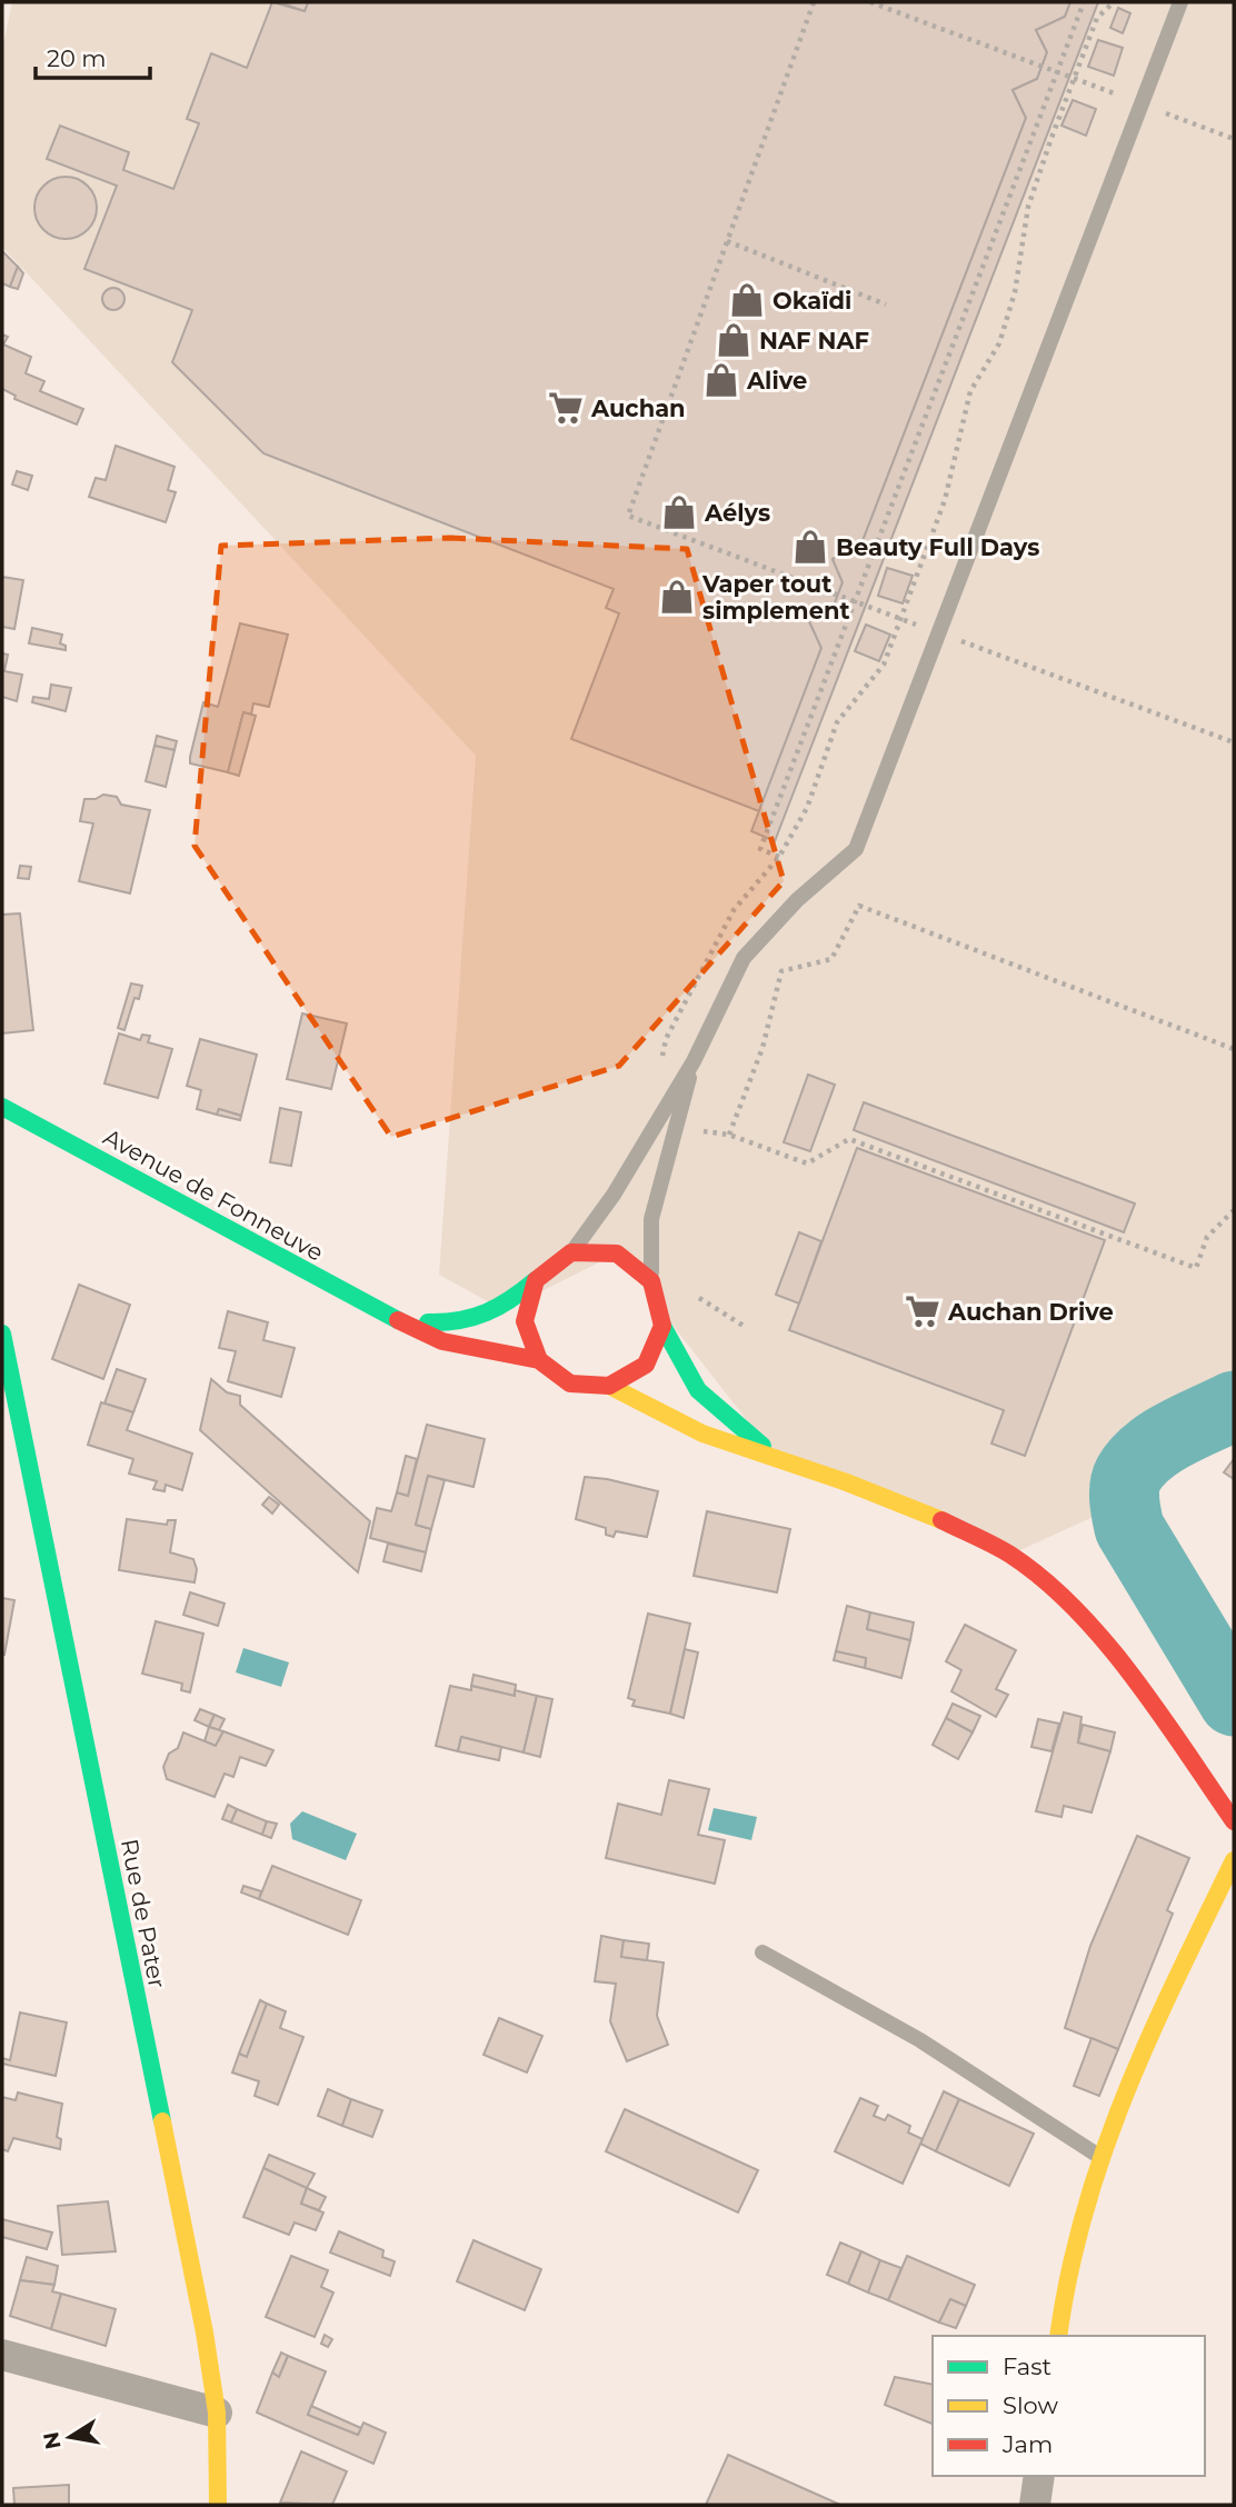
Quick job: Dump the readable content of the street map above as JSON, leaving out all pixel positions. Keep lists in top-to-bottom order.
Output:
{
  "streets": {
    "street": ["Avenue de Fonneuve", "Rue de Pater"]
  },
  "places": {
    "shop": [
      "Okaïdi",
      "NAF NAF",
      "Alive",
      "Aélys",
      "Beauty Full Days",
      "Vaper tout simplement"
    ],
    "supermarket": ["Auchan", "Auchan Drive"]
  },
  "legend": ["Fast", "Slow", "Jam"],
  "scale_bar": "20 m",
  "north": "left"
}
